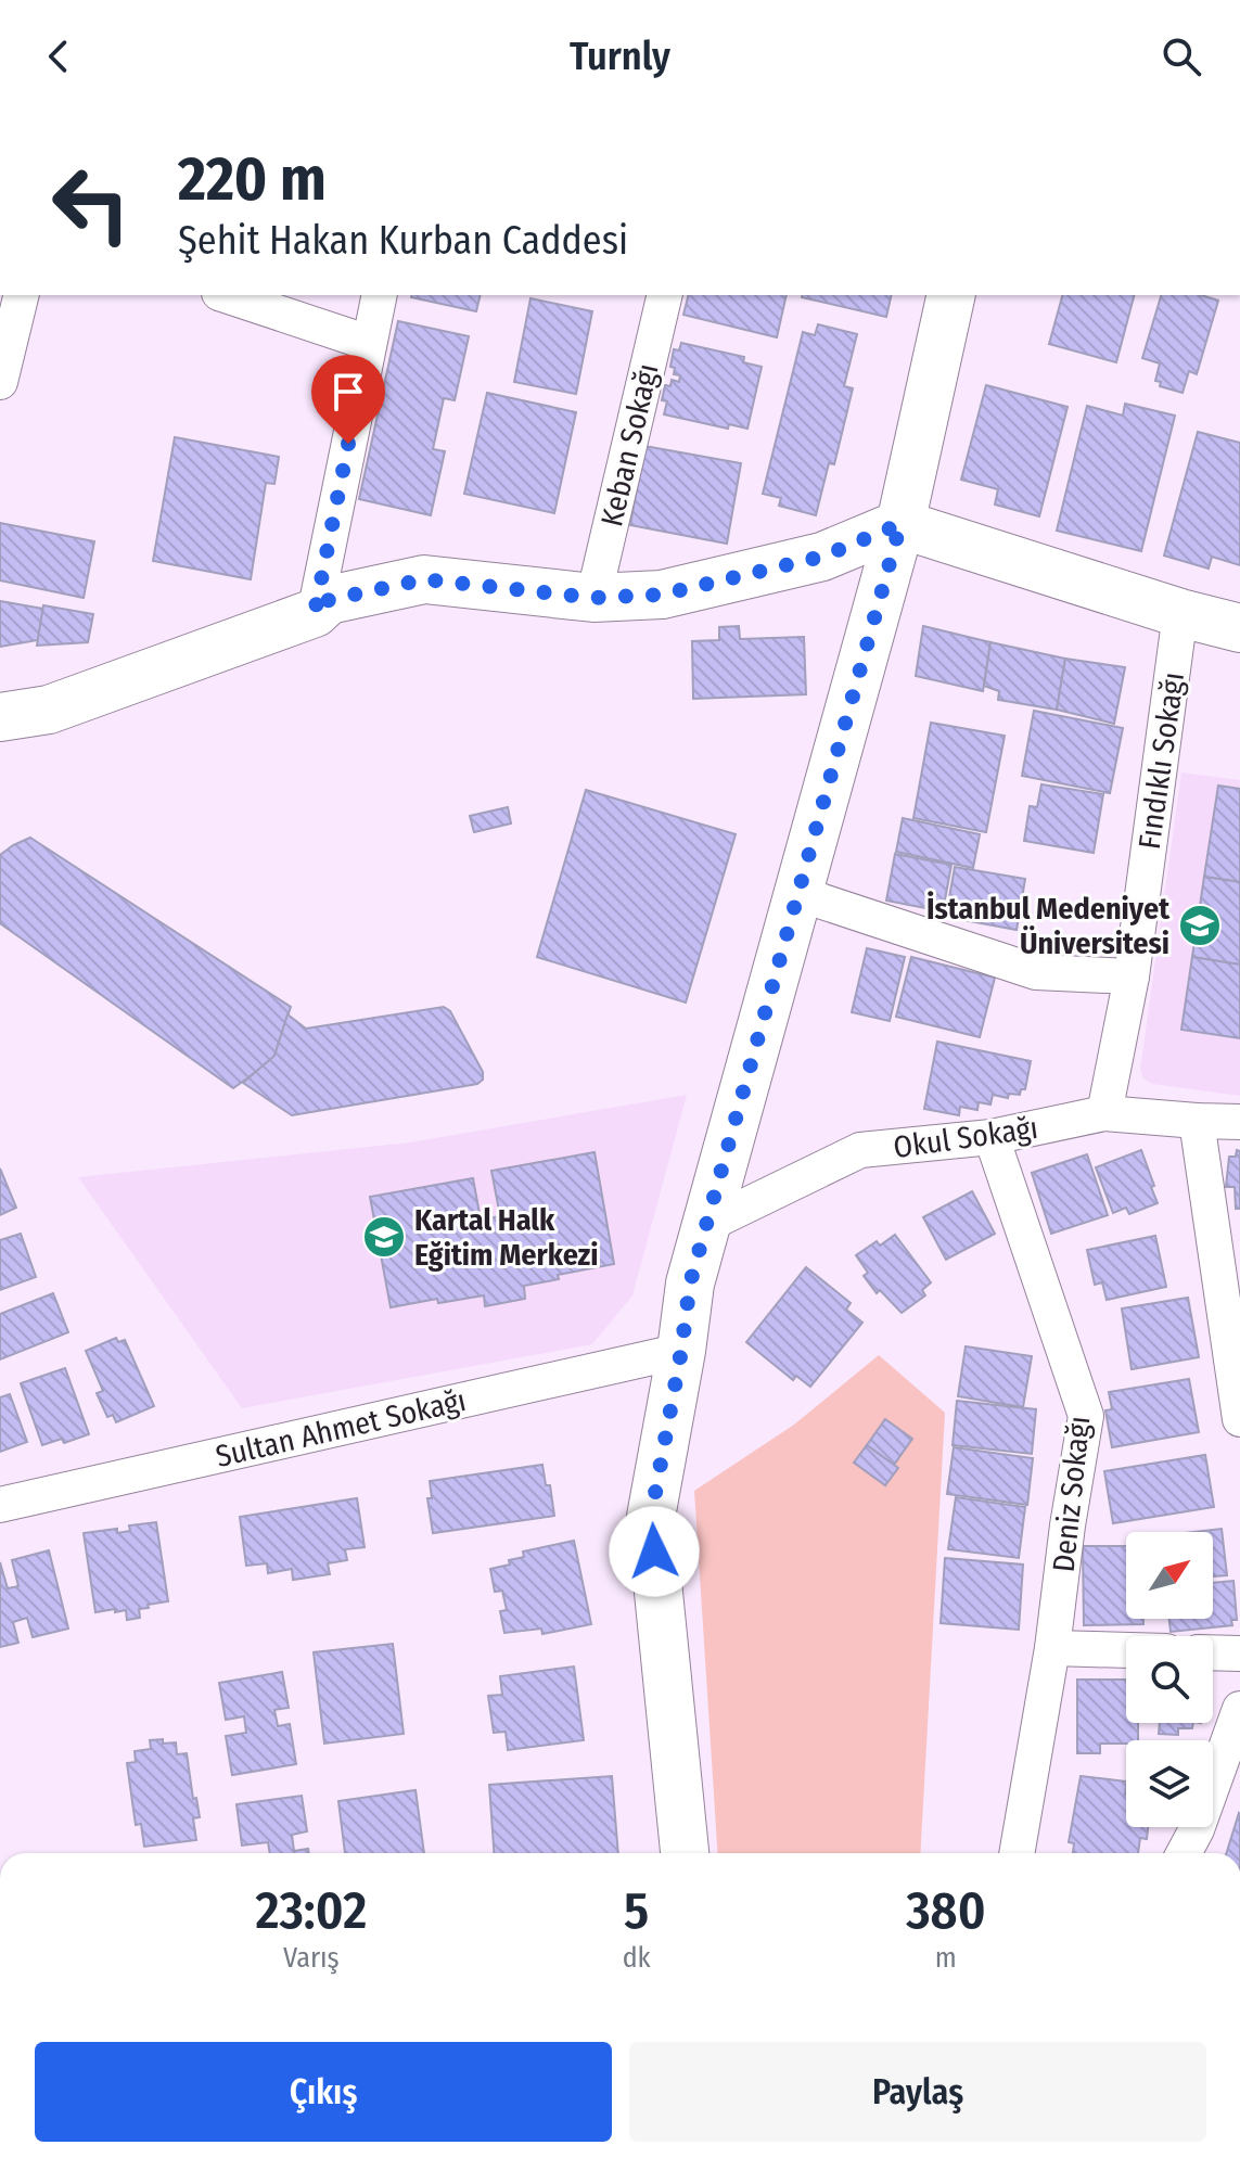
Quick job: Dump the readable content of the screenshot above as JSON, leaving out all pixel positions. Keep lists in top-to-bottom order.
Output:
{
  "streets": {
    "street": [
      "Keban Sokağı",
      "Fındıklı Sokağı",
      "Okul Sokağı",
      "Sultan Ahmet Sokağı",
      "Deniz Sokağı"
    ]
  },
  "crossings": [
    ["Fındıklı Sokağı", "Okul Sokağı"],
    ["Okul Sokağı", "Deniz Sokağı"]
  ],
  "places": {
    "school or university": ["İstanbul Medeniyet Üniversitesi", "Kartal Halk Eğitim Merkezi"]
  },
  "north": "top right",
  "page": {
    "header": "Turnly",
    "turn": ["220 m", "Şehit Hakan Kurban Caddesi"],
    "eta": [
      "23:02",
      "Varış",
      "5",
      "dk",
      "380",
      "m"
    ],
    "buttons": ["Çıkış", "Paylaş"]
  }
}
